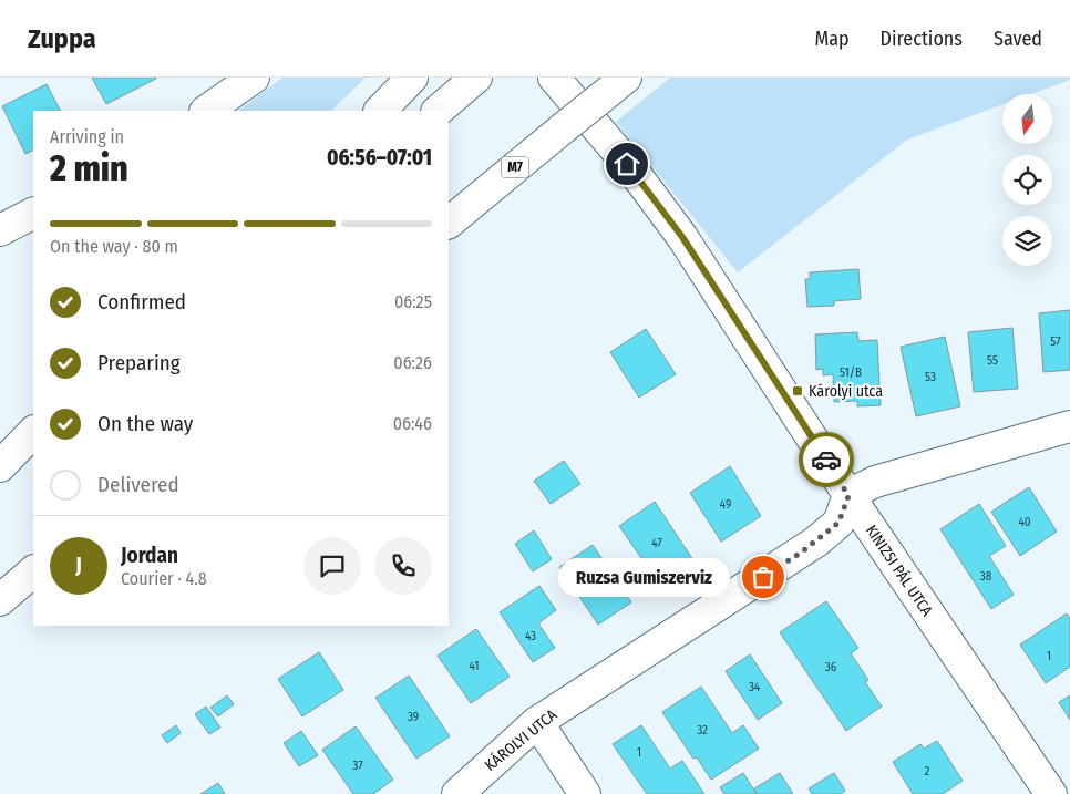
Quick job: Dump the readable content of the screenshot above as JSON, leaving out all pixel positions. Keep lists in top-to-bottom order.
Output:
{
  "streets": {
    "main road": ["M7", "KINIZSI PÁL UTCA", "KÁROLYI UTCA"]
  },
  "crossings": [
    ["KINIZSI PÁL UTCA", "KÁROLYI UTCA"]
  ],
  "places": {
    "transit": ["Károlyi utca"],
    "other": ["Ruzsa Gumiszerviz"]
  },
  "house_numbers": [
    "57",
    "55",
    "51/B",
    "53",
    "49",
    "40",
    "47",
    "38",
    "43",
    "1",
    "41",
    "36",
    "34",
    "39",
    "32",
    "1",
    "37",
    "2"
  ],
  "north": "bottom",
  "page": {
    "header": "Zuppa",
    "nav": ["Map", "Directions", "Saved"],
    "heading": ["2 min", "Arriving in", "06:56–07:01"],
    "panel": ["Jordan", "Courier · 4.8"],
    "bar": "On the way · 80 m",
    "list": [
      ["Confirmed", "06:25"],
      ["Preparing", "06:26"],
      ["On the way", "06:46"],
      "Delivered"
    ],
    "round": "J",
    "bubble": "Ruzsa Gumiszerviz"
  }
}
